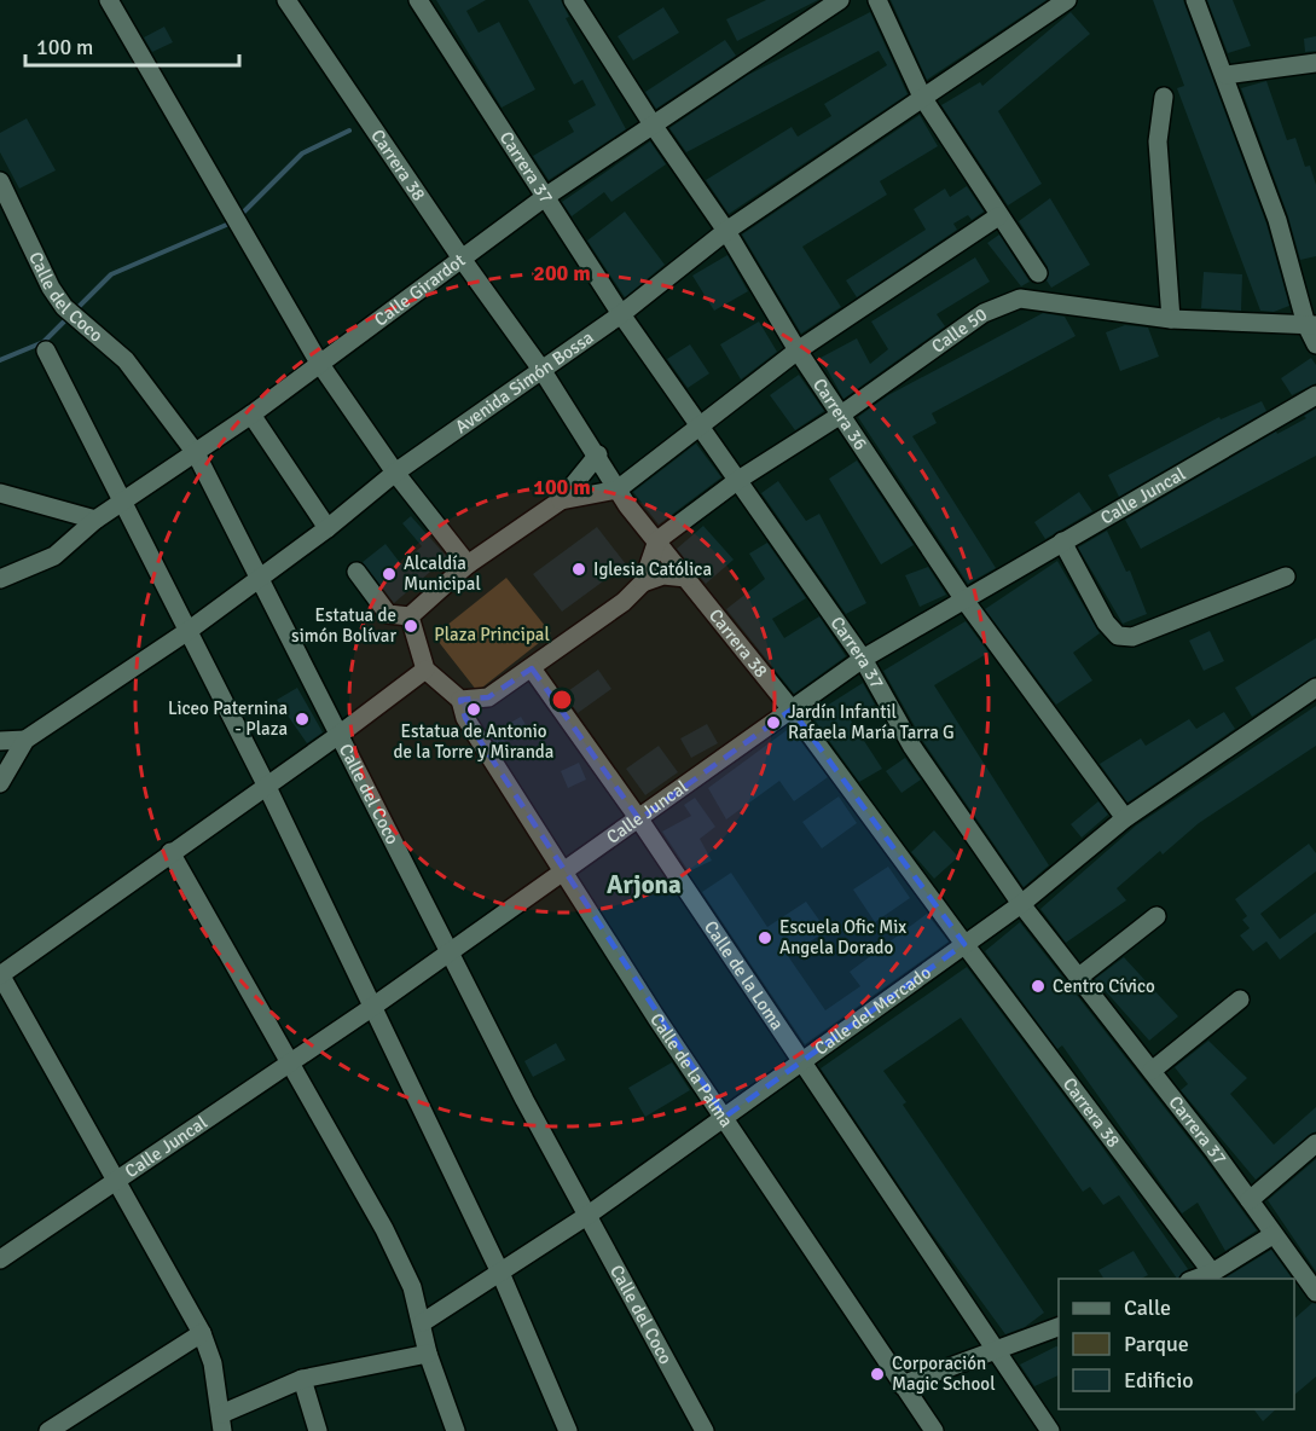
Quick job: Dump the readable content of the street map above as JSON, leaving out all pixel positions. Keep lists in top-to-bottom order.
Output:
{
  "streets": {
    "street": [
      "Carrera 38",
      "Carrera 37",
      "Calle Girardot",
      "Calle del Coco",
      "Calle 50",
      "Avenida Simón Bossa",
      "Carrera 36",
      "Calle Juncal",
      "Calle de la Loma",
      "Calle del Mercado",
      "Calle de la Palma"
    ]
  },
  "crossings": [
    ["Carrera 38", "Calle Girardot"],
    ["Carrera 38", "Calle 50"],
    ["Carrera 38", "Avenida Simón Bossa"],
    ["Carrera 38", "Calle Juncal"],
    ["Carrera 38", "Calle del Mercado"],
    ["Carrera 37", "Calle Girardot"],
    ["Carrera 37", "Calle 50"],
    ["Carrera 37", "Avenida Simón Bossa"],
    ["Carrera 37", "Calle Juncal"],
    ["Carrera 37", "Calle del Mercado"],
    ["Calle Girardot", "Calle del Coco"],
    ["Calle Girardot", "Carrera 36"],
    ["Calle del Coco", "Avenida Simón Bossa"],
    ["Calle del Coco", "Calle Juncal"],
    ["Calle del Coco", "Calle del Mercado"],
    ["Calle 50", "Carrera 36"],
    ["Avenida Simón Bossa", "Carrera 36"],
    ["Carrera 36", "Calle Juncal"],
    ["Carrera 36", "Calle del Mercado"],
    ["Calle Juncal", "Calle de la Loma"],
    ["Calle Juncal", "Calle de la Palma"],
    ["Calle de la Loma", "Calle del Mercado"],
    ["Calle del Mercado", "Calle de la Palma"]
  ],
  "districts": ["Arjona"],
  "parks": ["Plaza Principal"],
  "places": [
    "Iglesia Católica",
    "Alcaldía Municipal",
    "Estatua de simón Bolívar",
    "Estatua de Antonio de la Torre y Miranda",
    "Liceo Paternina - Plaza",
    "Jardín Infantil Rafaela María Tarra G",
    "Escuela Ofic Mix Angela Dorado",
    "Centro Cívico",
    "Corporación Magic School"
  ],
  "legend": ["Calle", "Parque", "Edificio"],
  "scale_bar": "100 m",
  "rings": ["200 m", "100 m"]
}
